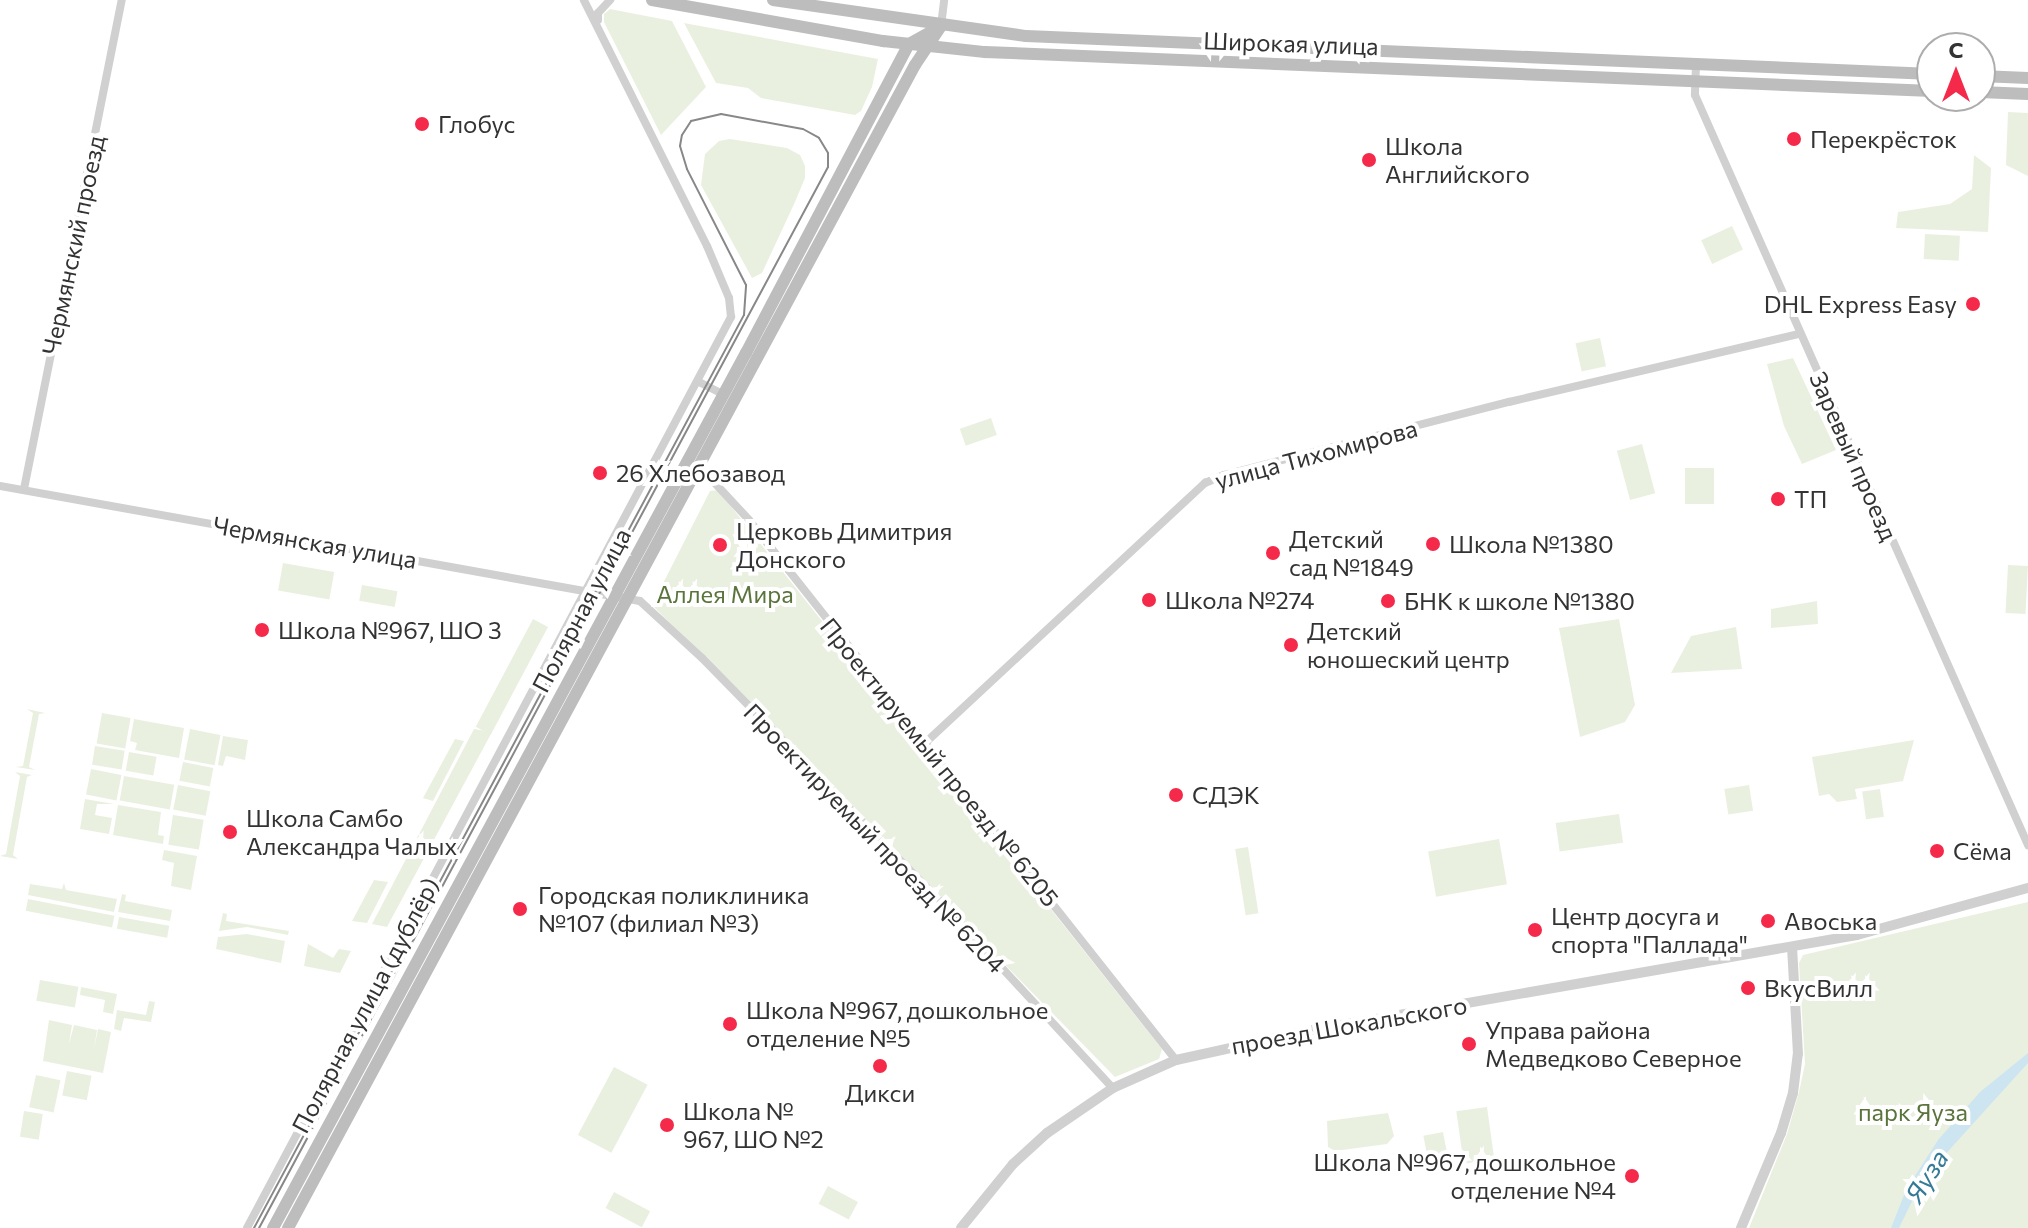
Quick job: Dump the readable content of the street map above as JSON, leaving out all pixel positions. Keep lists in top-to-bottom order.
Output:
{
  "streets": {
    "main road": ["Широкая улица", "Полярная улица"],
    "street": [
      "Чермянский проезд",
      "улица Тихомирова",
      "Заревый проезд",
      "Чермянская улица",
      "Проектируемый проезд № 6205",
      "Проектируемый проезд № 6204",
      "Полярная улица (дублёр)",
      "проезд Шокальского"
    ]
  },
  "crossings": [
    ["Широкая улица", "Заревый проезд"],
    ["Широкая улица", "Полярная улица"],
    ["Чермянский проезд", "Чермянская улица"],
    ["улица Тихомирова", "Заревый проезд"],
    ["улица Тихомирова", "Проектируемый проезд № 6205"],
    ["Чермянская улица", "Полярная улица"],
    ["Чермянская улица", "Проектируемый проезд № 6204"],
    ["Чермянская улица", "Полярная улица (дублёр)"],
    ["Полярная улица", "Проектируемый проезд № 6205"],
    ["Полярная улица", "Проектируемый проезд № 6204"],
    ["Проектируемый проезд № 6205", "проезд Шокальского"],
    ["Проектируемый проезд № 6204", "проезд Шокальского"]
  ],
  "water": ["Яуза"],
  "parks": ["Аллея Мира", "парк Яуза"],
  "places": [
    "Глобус",
    "Перекрёсток",
    "Школа Английского",
    "DHL Express Easy",
    "26 Хлебозавод",
    "ТП",
    "Школа №1380",
    "Церковь Димитрия Донского",
    "Детский сад №1849",
    "Школа №274",
    "БНК к школе №1380",
    "Школа №967, ШО 3",
    "Детский юношеский центр",
    "СДЭК",
    "Школа Самбо Александра Чалых",
    "Сёма",
    "Городская поликлиника №107 (филиал №3)",
    "Авоська",
    "Центр досуга и спорта \"Паллада\"",
    "ВкусВилл",
    "Школа №967, дошкольное отделение №5",
    "Управа района Медведково Северное",
    "Дикси",
    "Школа № 967, ШО №2",
    "Школа №967, дошкольное отделение №4"
  ],
  "north": "top"
}
